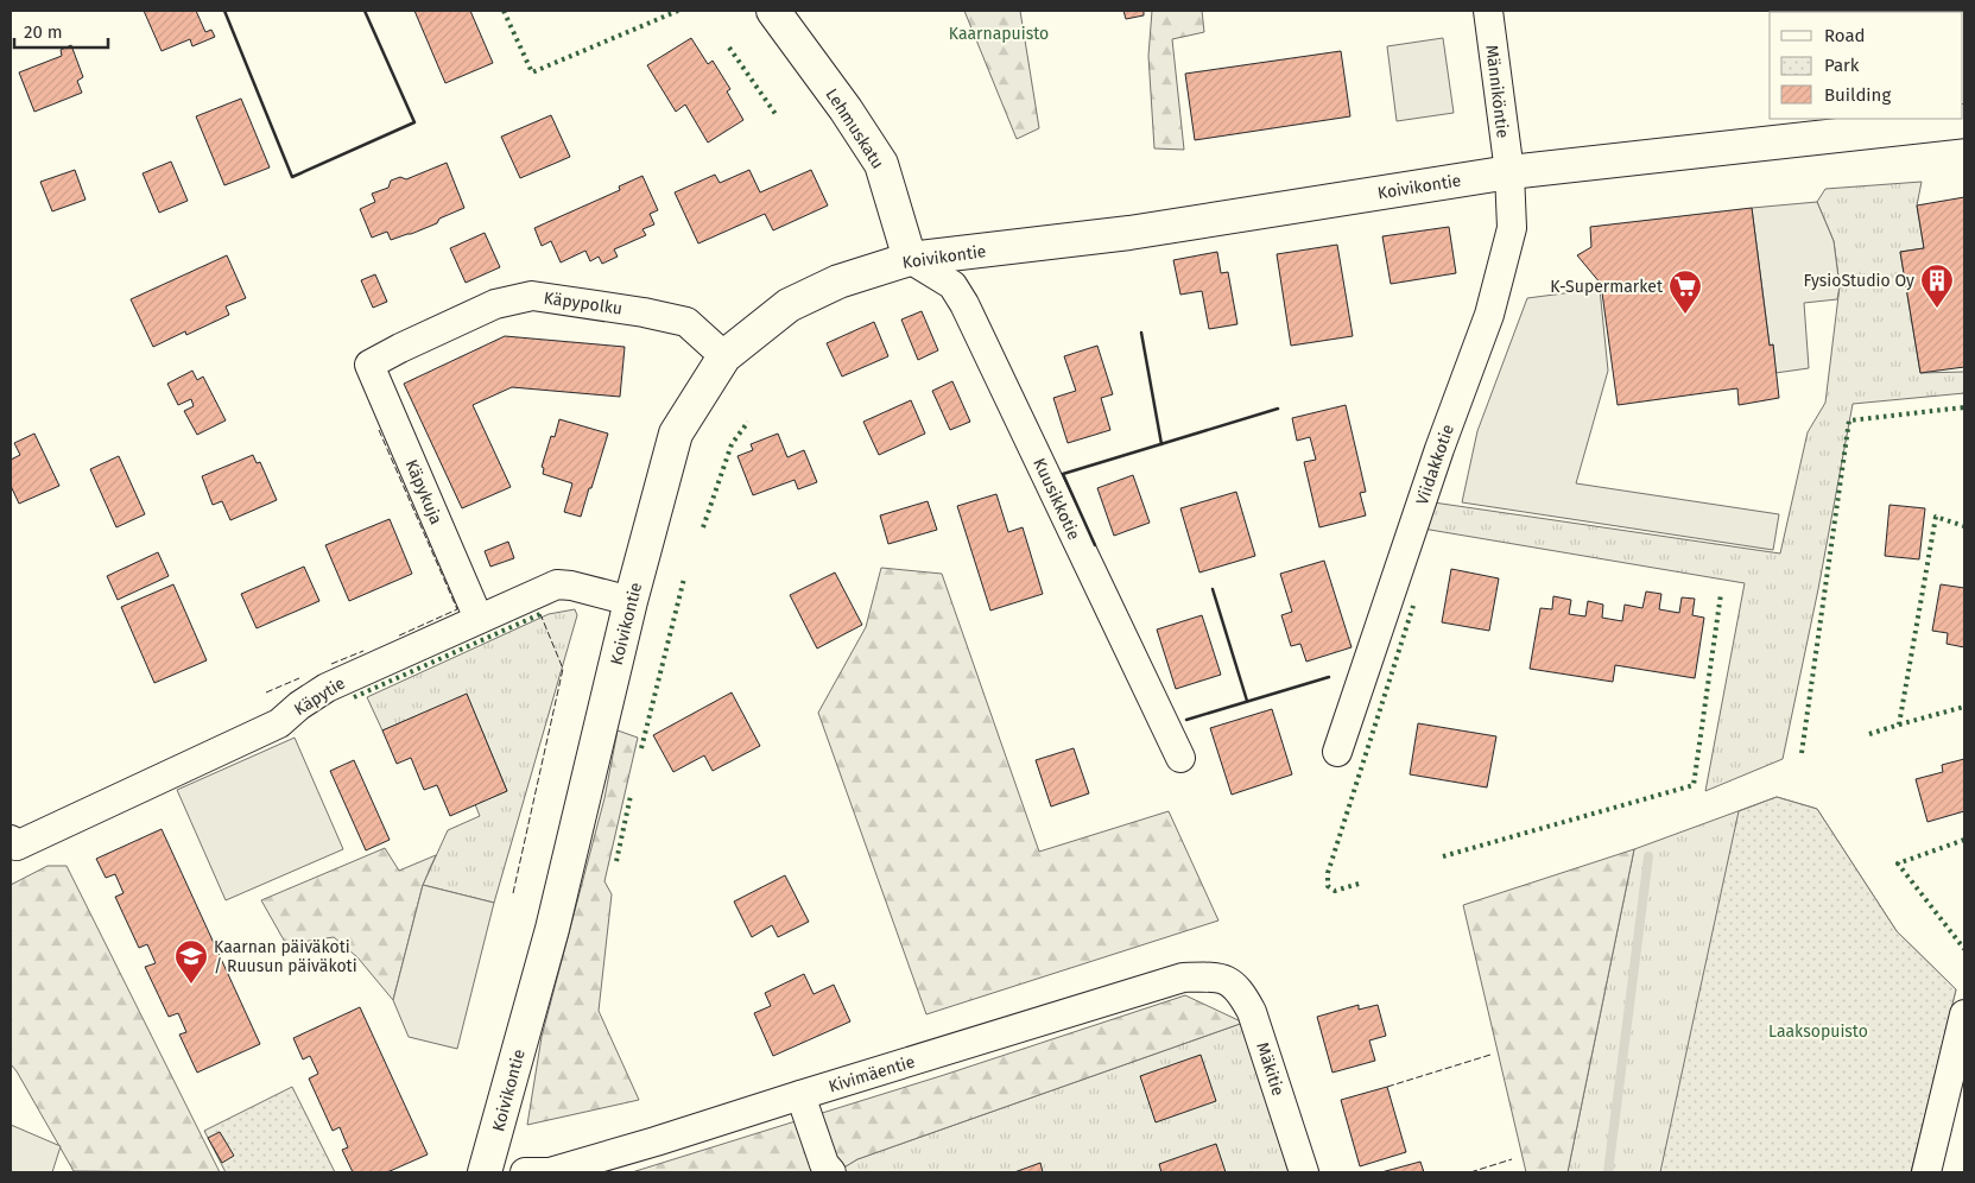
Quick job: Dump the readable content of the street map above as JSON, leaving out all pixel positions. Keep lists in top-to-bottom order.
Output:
{
  "streets": {
    "main road": ["Lehmuskatu", "Koivikontie"],
    "street": [
      "Männiköntie",
      "Käpypolku",
      "Viidakkotie",
      "Käpykuja",
      "Kuusikkotie",
      "Käpytie",
      "Mäkitie",
      "Kivimäentie"
    ]
  },
  "crossings": [
    ["Männiköntie", "Koivikontie"],
    ["Männiköntie", "Viidakkotie"],
    ["Lehmuskatu", "Koivikontie"],
    ["Lehmuskatu", "Kuusikkotie"],
    ["Koivikontie", "Käpypolku"],
    ["Koivikontie", "Viidakkotie"],
    ["Koivikontie", "Kuusikkotie"],
    ["Koivikontie", "Käpytie"],
    ["Käpypolku", "Käpykuja"],
    ["Käpykuja", "Käpytie"],
    ["Mäkitie", "Kivimäentie"]
  ],
  "parks": ["Kaarnapuisto", "Laaksopuisto"],
  "places": {
    "building": ["FysioStudio Oy"],
    "supermarket": ["K-Supermarket"],
    "school or university": ["Kaarnan päiväkoti / Ruusun päiväkoti"]
  },
  "legend": ["Road", "Park", "Building"],
  "scale_bar": "20 m"
}
